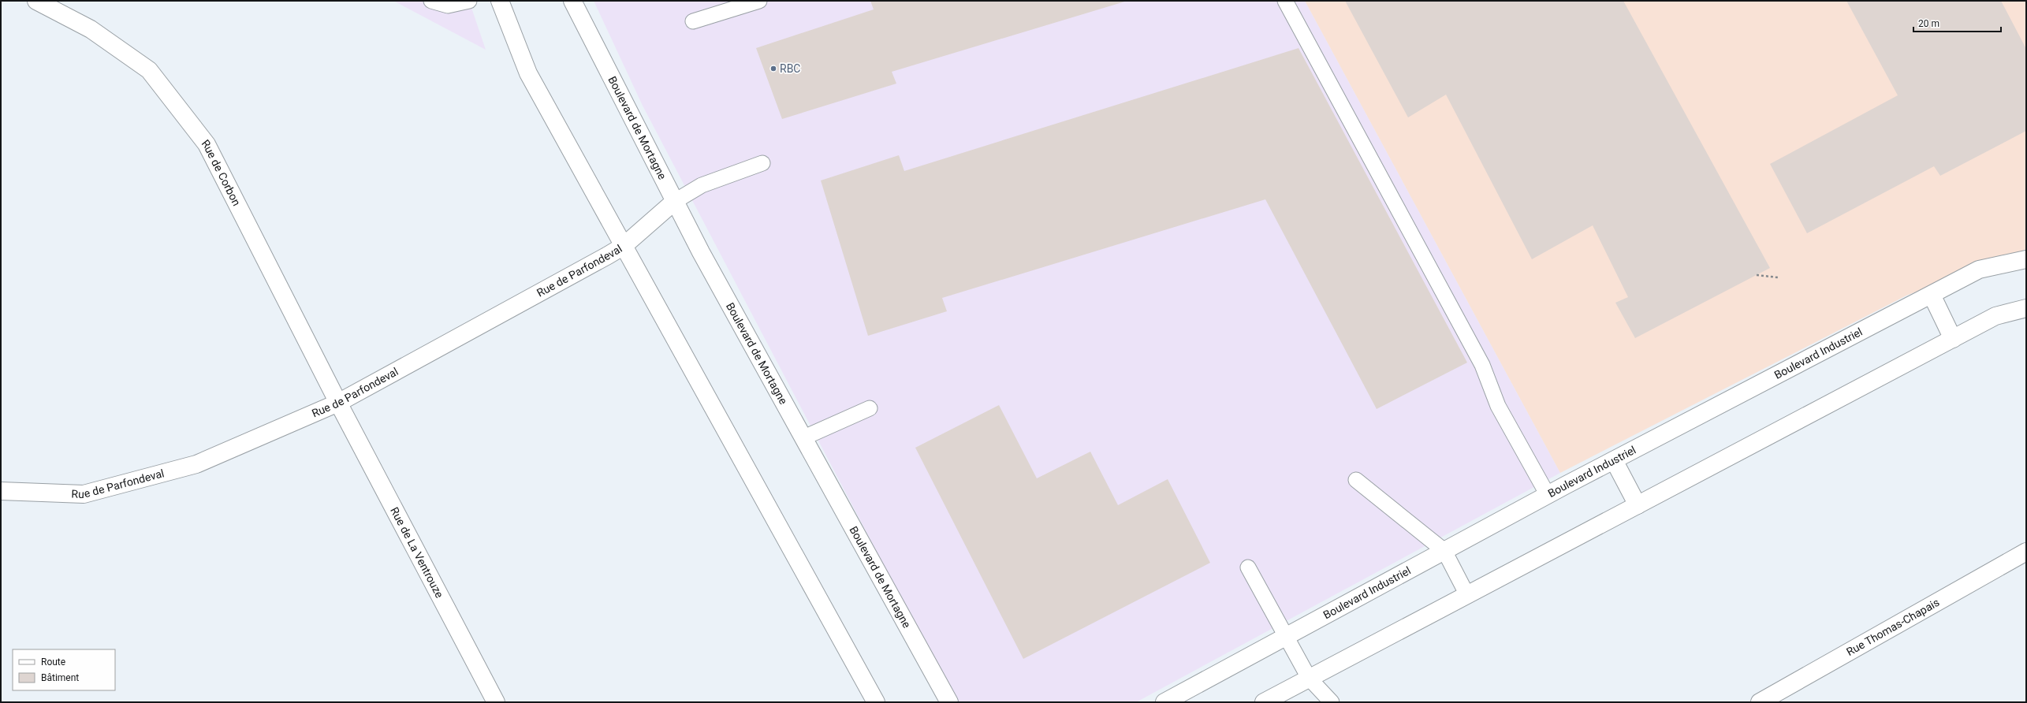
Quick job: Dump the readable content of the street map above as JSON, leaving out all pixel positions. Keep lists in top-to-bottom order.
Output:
{
  "streets": {
    "street": [
      "Boulevard de Mortagne",
      "Rue de Corbon",
      "Rue de Parfondeval",
      "Boulevard Industriel",
      "Rue de La Ventrouze",
      "Rue Thomas-Chapais"
    ]
  },
  "crossings": [
    ["Boulevard de Mortagne", "Rue de Parfondeval"],
    ["Rue de Corbon", "Rue de Parfondeval"],
    ["Rue de Corbon", "Rue de La Ventrouze"],
    ["Rue de Parfondeval", "Rue de La Ventrouze"]
  ],
  "places": ["RBC"],
  "legend": ["Route", "Bâtiment"],
  "scale_bar": "20 m"
}
